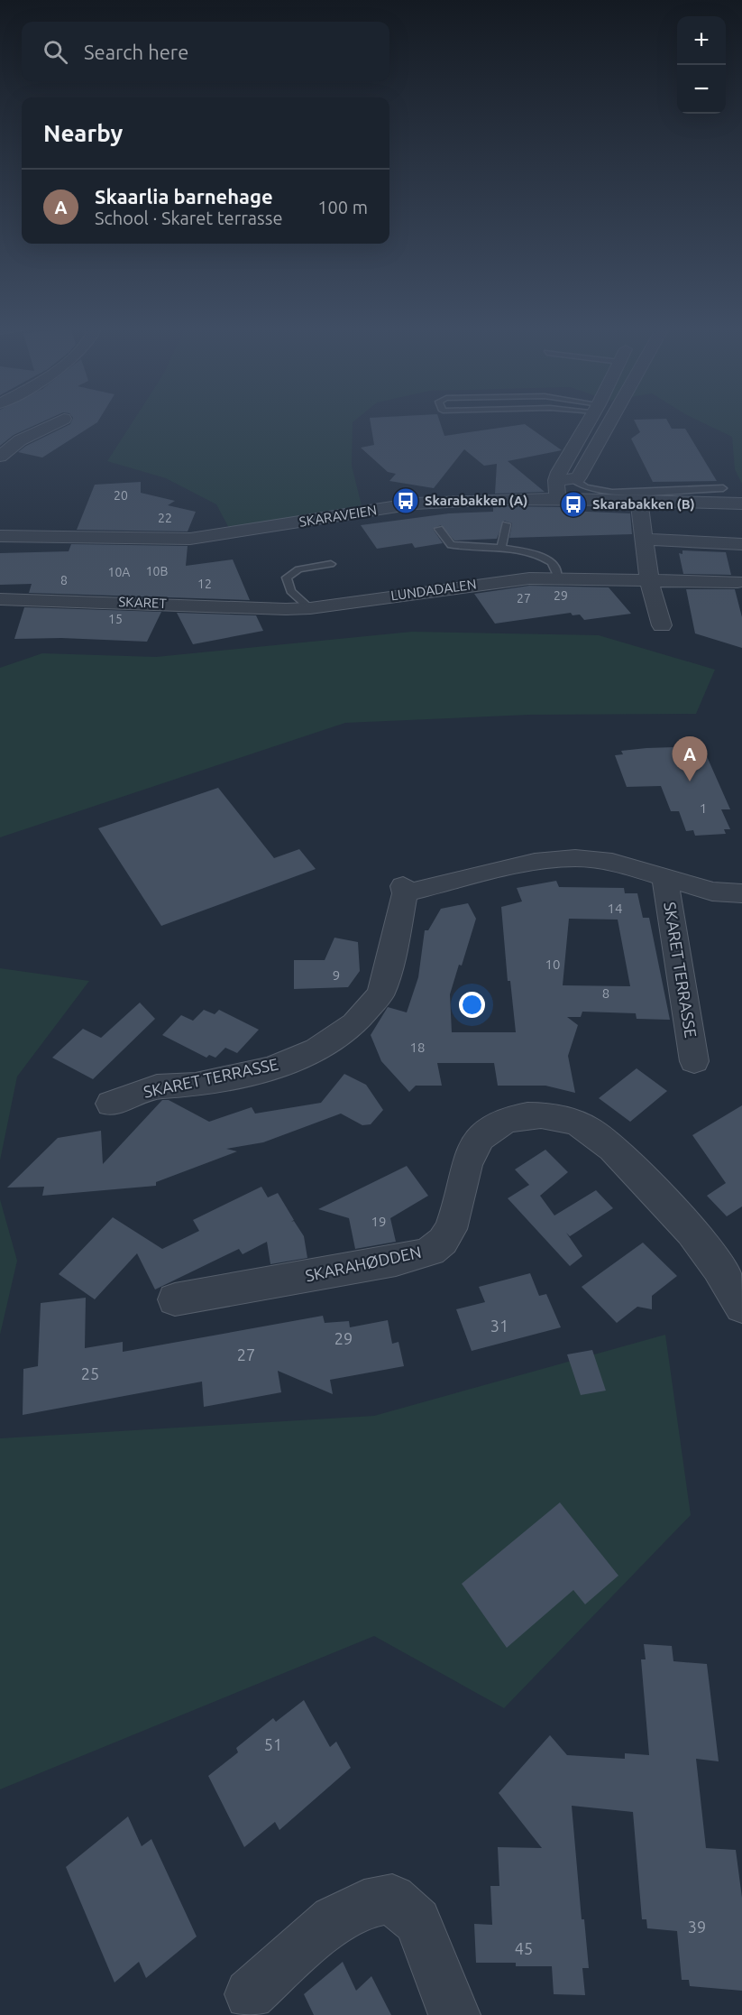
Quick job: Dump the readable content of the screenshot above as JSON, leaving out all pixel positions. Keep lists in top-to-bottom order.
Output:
{
  "streets": {
    "street": [
      "SKARAVEIEN",
      "LUNDADALEN",
      "SKARET",
      "SKARET TERRASSE",
      "SKARAHØDDEN"
    ]
  },
  "crossings": [
    ["LUNDADALEN", "SKARET"]
  ],
  "places": {
    "bus stop": ["Skarabakken (A)", "Skarabakken (B)"]
  },
  "house_numbers": [
    "20",
    "22",
    "10B",
    "10A",
    "8",
    "12",
    "29",
    "27",
    "15",
    "1",
    "14",
    "10",
    "9",
    "8",
    "18",
    "19",
    "31",
    "29",
    "27",
    "25",
    "51",
    "39",
    "45"
  ],
  "page": {
    "map_buttons": ["+", "−"],
    "search": "Search here",
    "heading": "Nearby",
    "list": [
      {
        "mark": "A",
        "name": "Skaarlia barnehage",
        "note": "School · Skaret terrasse",
        "value": "100 m"
      }
    ],
    "pins": "A"
  }
}
